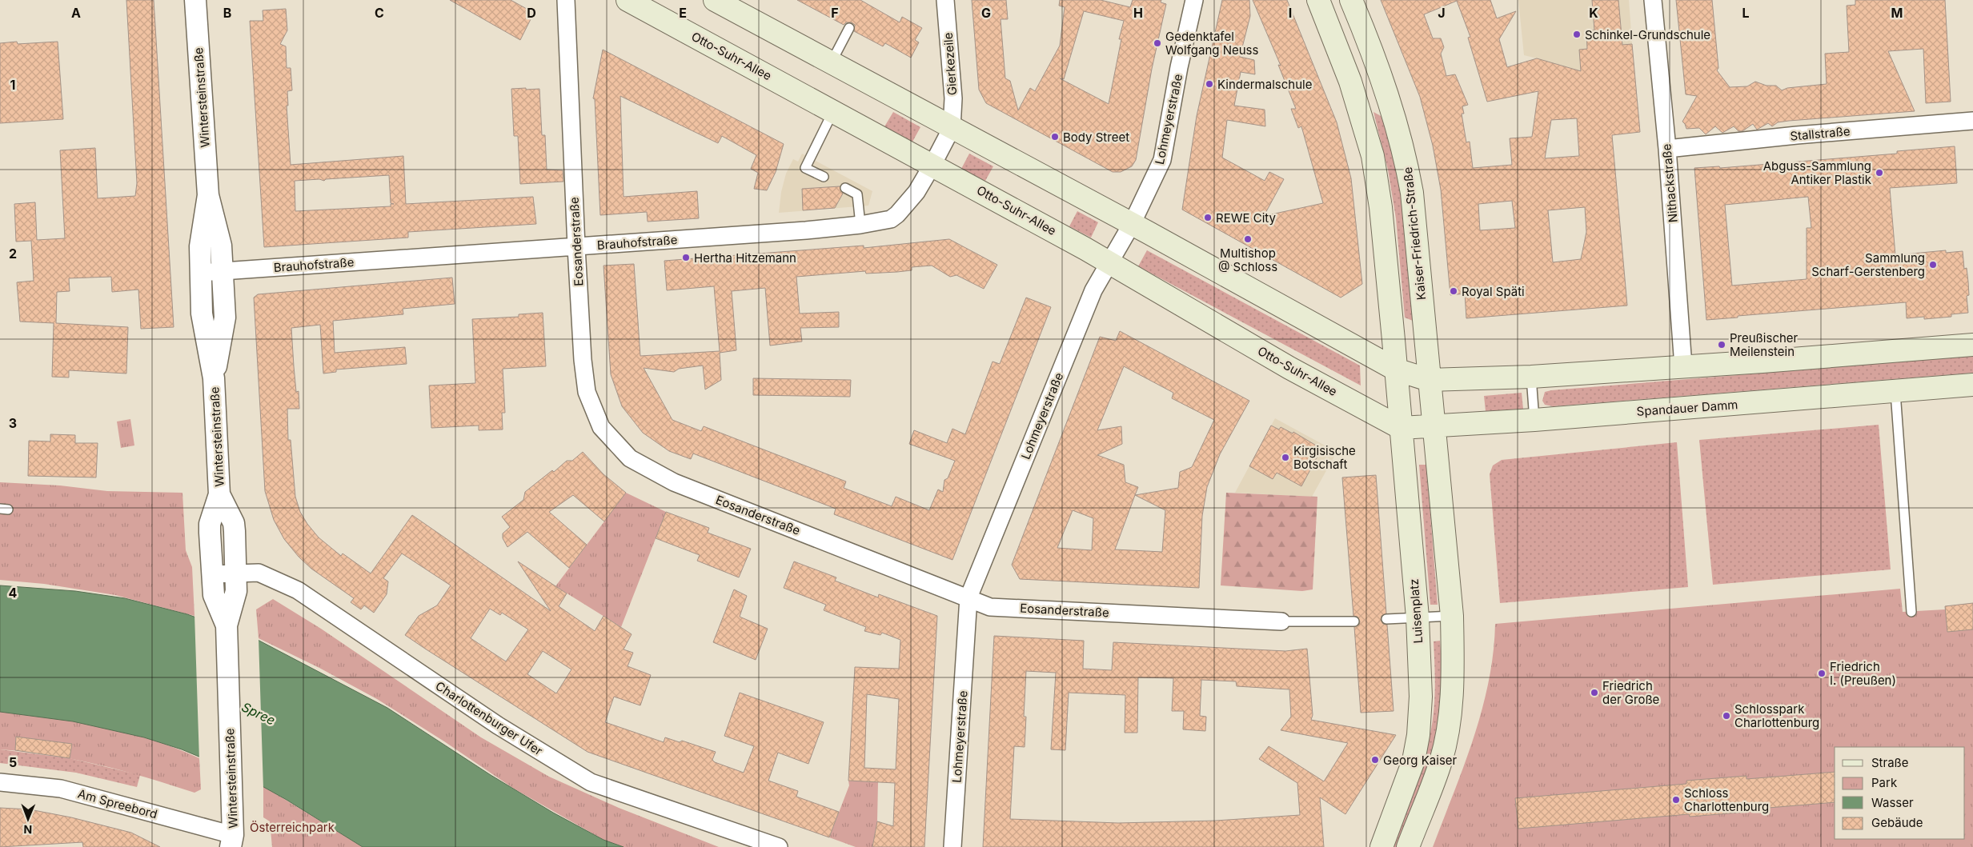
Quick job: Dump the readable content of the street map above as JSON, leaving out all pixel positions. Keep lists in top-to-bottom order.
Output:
{
  "streets": {
    "main road": [
      "Otto-Suhr-Allee",
      "Kaiser-Friedrich-Straße",
      "Spandauer Damm",
      "Luisenplatz"
    ],
    "street": [
      "Gierkezeile",
      "Wintersteinstraße",
      "Lohmeyerstraße",
      "Stallstraße",
      "Nithackstraße",
      "Eosanderstraße",
      "Brauhofstraße",
      "Charlottenburger Ufer",
      "Am Spreebord"
    ]
  },
  "crossings": [
    ["Otto-Suhr-Allee", "Lohmeyerstraße"],
    ["Otto-Suhr-Allee", "Brauhofstraße"],
    ["Otto-Suhr-Allee", "Spandauer Damm"],
    ["Otto-Suhr-Allee", "Luisenplatz"],
    ["Gierkezeile", "Brauhofstraße"],
    ["Wintersteinstraße", "Brauhofstraße"],
    ["Wintersteinstraße", "Charlottenburger Ufer"],
    ["Wintersteinstraße", "Am Spreebord"],
    ["Lohmeyerstraße", "Eosanderstraße"],
    ["Stallstraße", "Nithackstraße"],
    ["Kaiser-Friedrich-Straße", "Spandauer Damm"],
    ["Eosanderstraße", "Brauhofstraße"],
    ["Spandauer Damm", "Luisenplatz"]
  ],
  "water": ["Spree"],
  "parks": ["Österreichpark"],
  "places": [
    "Schinkel-Grundschule",
    "Gedenktafel Wolfgang Neuss",
    "Kindermalschule",
    "Body Street",
    "Abguss-Sammlung Antiker Plastik",
    "REWE City",
    "Multishop @ Schloss",
    "Hertha Hitzemann",
    "Sammlung Scharf-Gerstenberg",
    "Royal Späti",
    "Preußischer Meilenstein",
    "Kirgisische Botschaft",
    "Friedrich I. (Preußen)",
    "Friedrich der Große",
    "Schlosspark Charlottenburg",
    "Georg Kaiser",
    "Schloss Charlottenburg"
  ],
  "legend": [
    "Straße",
    "Park",
    "Wasser",
    "Gebäude"
  ],
  "north": "bottom",
  "grid": {
    "columns": [
      "A",
      "B",
      "C",
      "D",
      "E",
      "F",
      "G",
      "H",
      "I",
      "J",
      "K",
      "L",
      "M"
    ],
    "rows": [
      "1",
      "2",
      "3",
      "4",
      "5"
    ]
  }
}
